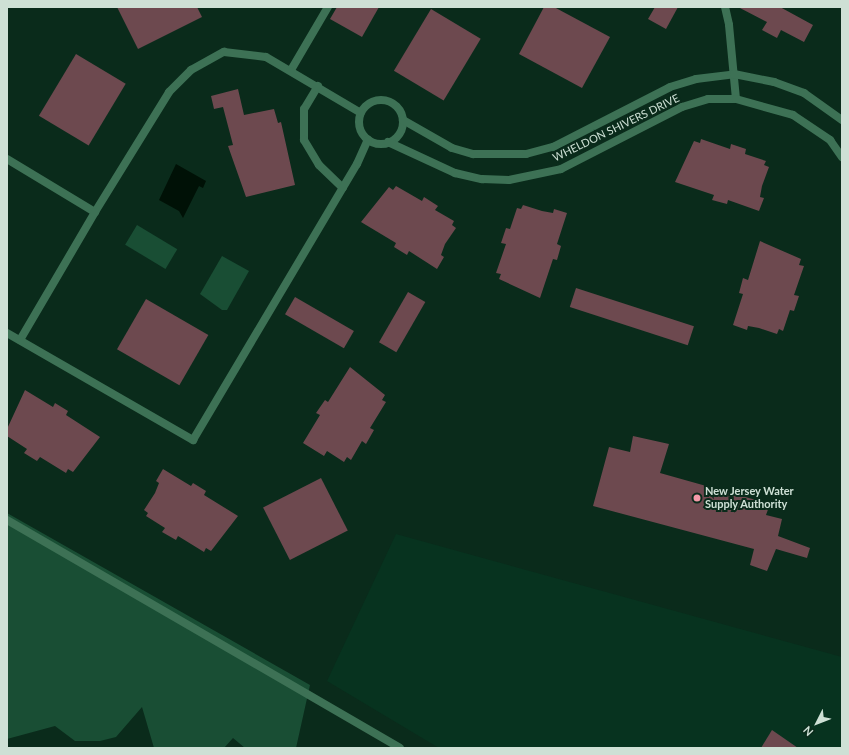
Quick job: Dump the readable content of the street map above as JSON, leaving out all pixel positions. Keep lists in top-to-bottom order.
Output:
{
  "streets": {
    "street": ["WHELDON SHIVERS DRIVE"]
  },
  "places": ["New Jersey Water Supply Authority"],
  "north": "bottom left"
}
